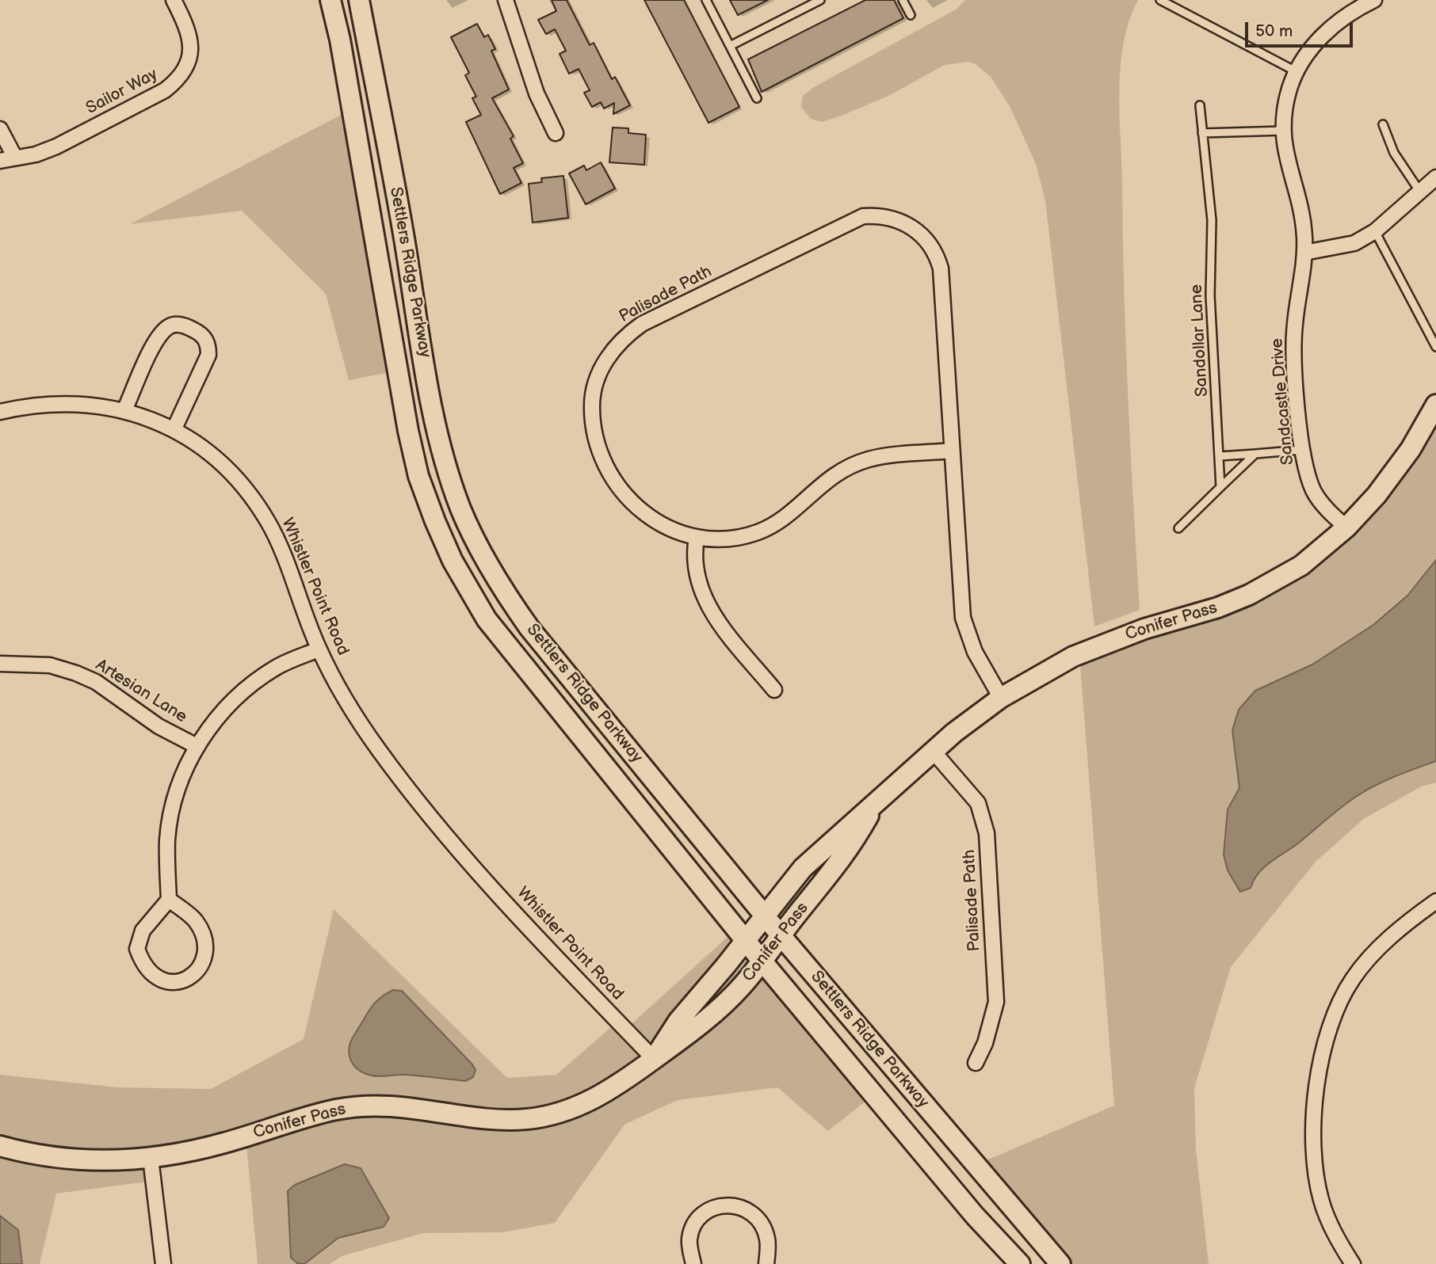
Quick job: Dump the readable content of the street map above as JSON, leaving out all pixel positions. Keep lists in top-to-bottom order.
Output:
{
  "streets": {
    "street": [
      "Sailor Way",
      "Settlers Ridge Parkway",
      "Palisade Path",
      "Sandcastle Drive",
      "Whistler Point Road",
      "Conifer Pass",
      "Artesian Lane"
    ],
    "lane": ["Sandollar Lane"]
  },
  "crossings": [
    ["Settlers Ridge Parkway", "Conifer Pass"],
    ["Palisade Path", "Conifer Pass"],
    ["Sandcastle Drive", "Conifer Pass"],
    ["Whistler Point Road", "Conifer Pass"]
  ],
  "scale_bar": "50 m"
}
